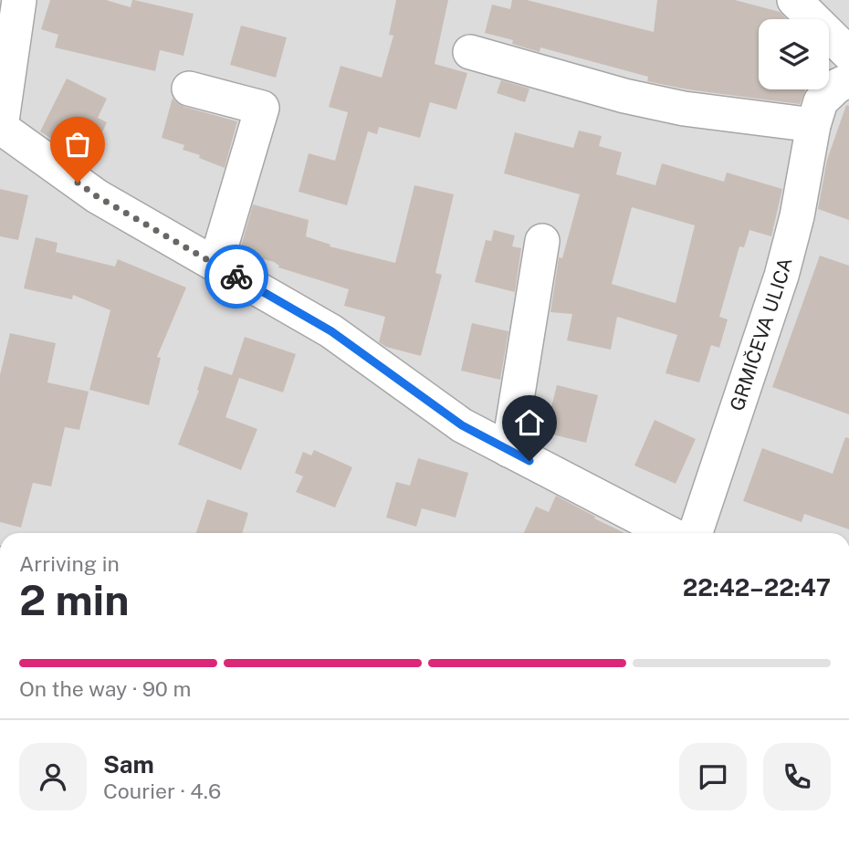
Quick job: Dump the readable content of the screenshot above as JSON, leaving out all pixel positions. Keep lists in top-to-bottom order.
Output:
{
  "streets": {
    "street": ["GRMIČEVA ULICA"]
  },
  "page": {
    "heading": ["2 min", "Arriving in", "22:42–22:47"],
    "panel": ["Sam", "Courier · 4.6"],
    "bar": "On the way · 90 m"
  }
}
